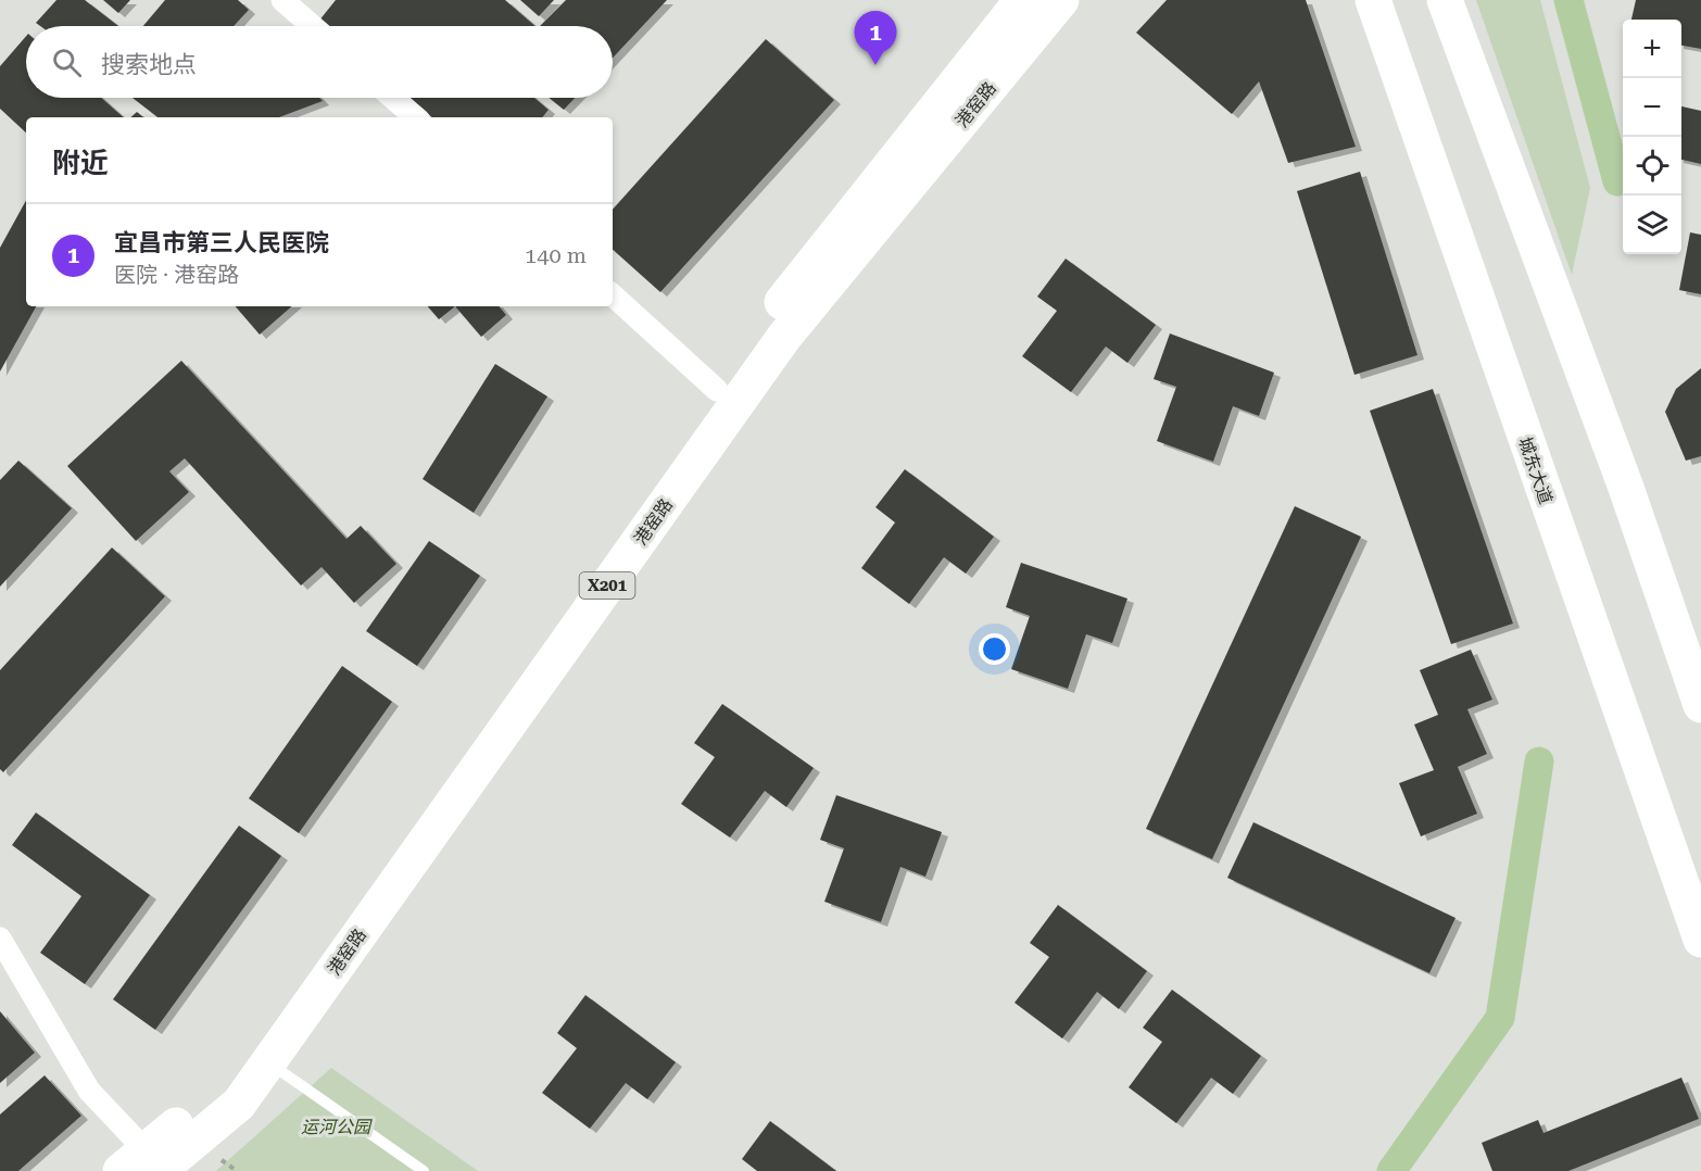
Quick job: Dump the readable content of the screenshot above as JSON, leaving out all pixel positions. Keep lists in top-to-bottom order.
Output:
{
  "streets": {
    "main road": ["港窑路", "城东大道", "X201"]
  },
  "parks": ["运河公园"],
  "page": {
    "pins": "1",
    "map_buttons": ["+", "−"],
    "search": "搜索地点",
    "heading": "附近",
    "list": [
      {
        "mark": "1",
        "name": "宜昌市第三人民医院",
        "note": "医院 · 港窑路",
        "value": "140 m"
      }
    ]
  }
}
